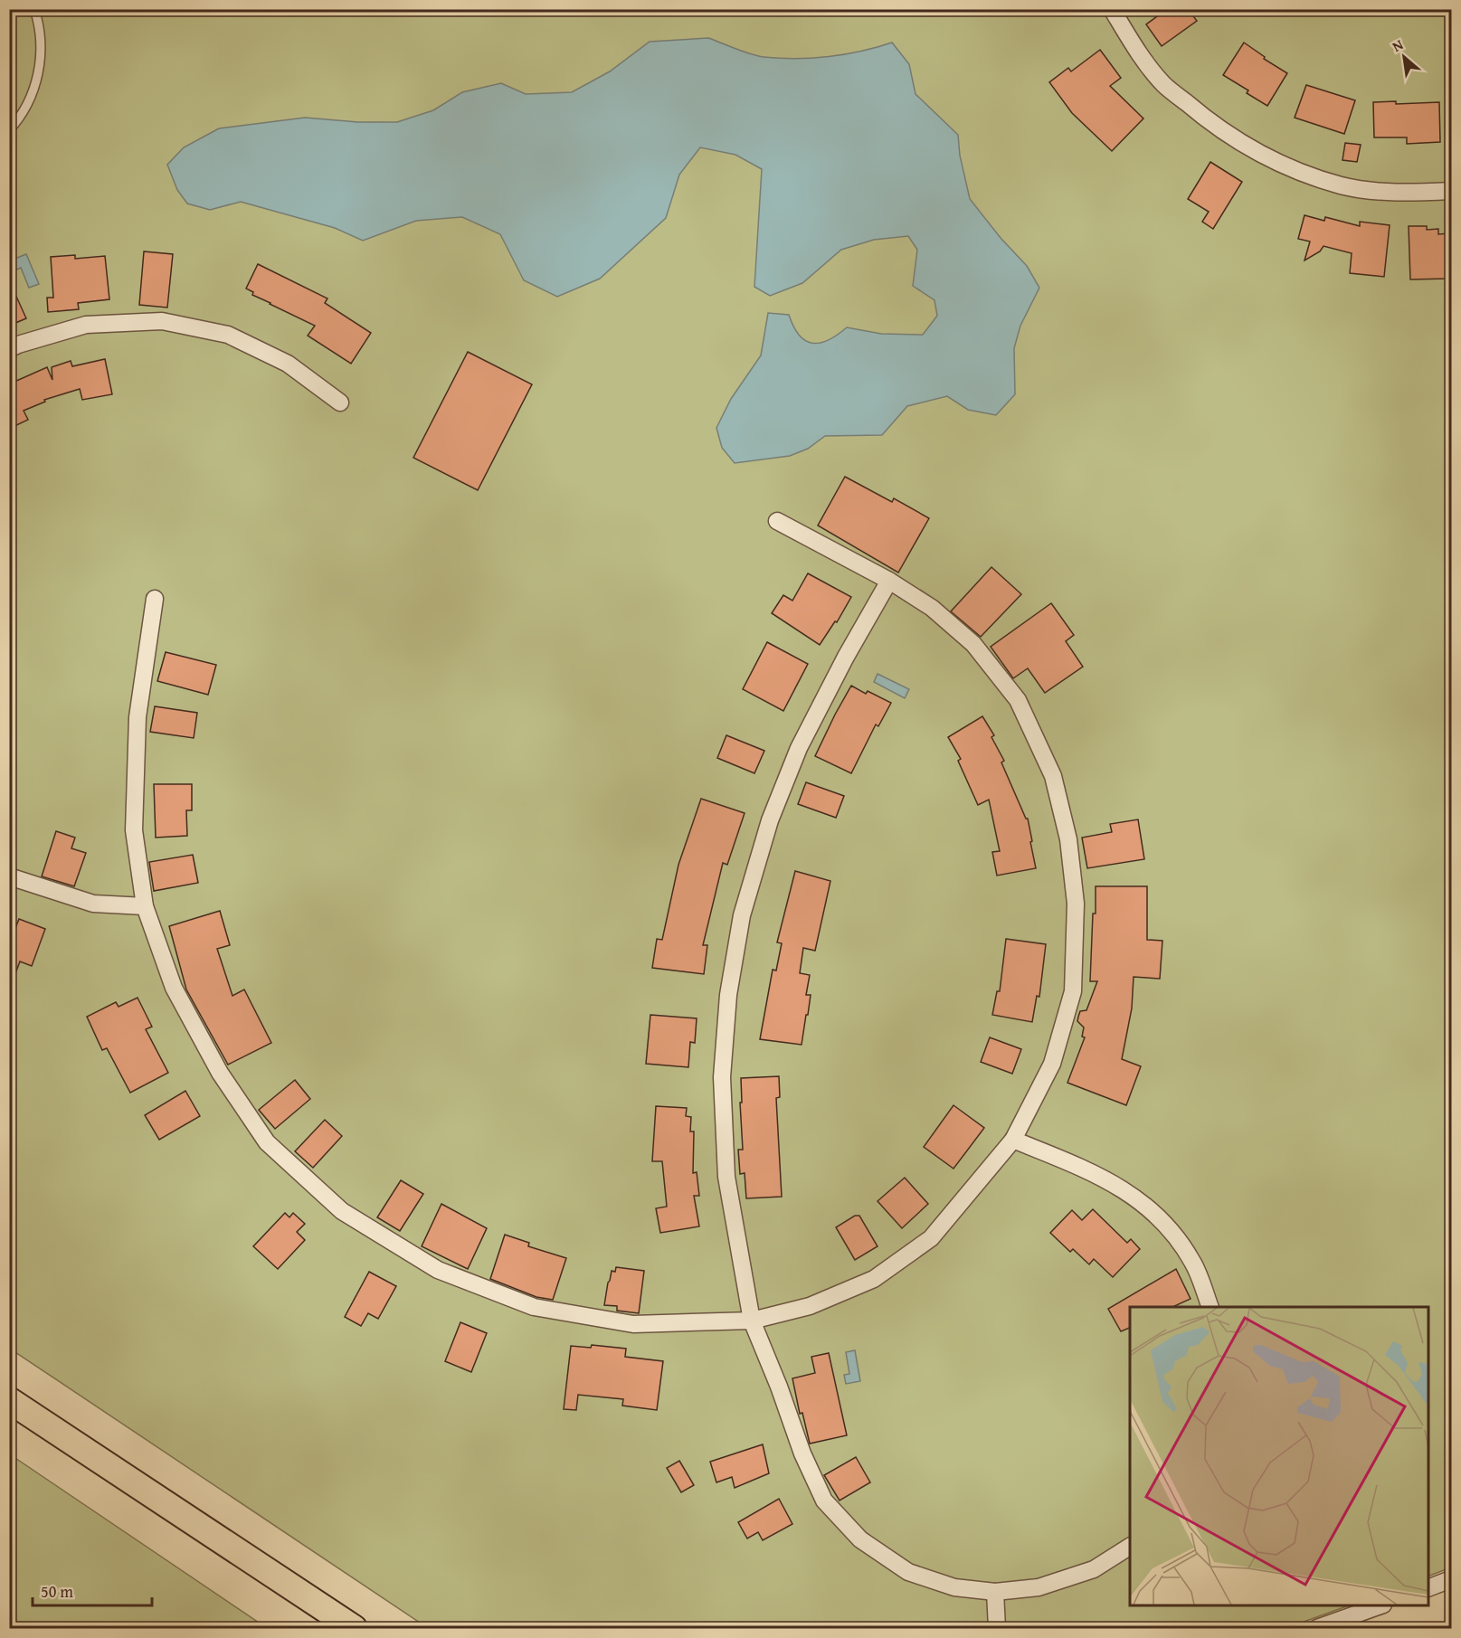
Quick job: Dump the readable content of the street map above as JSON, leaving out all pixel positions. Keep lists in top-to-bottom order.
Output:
{
  "scale_bar": "50 m",
  "north": "top left"
}
